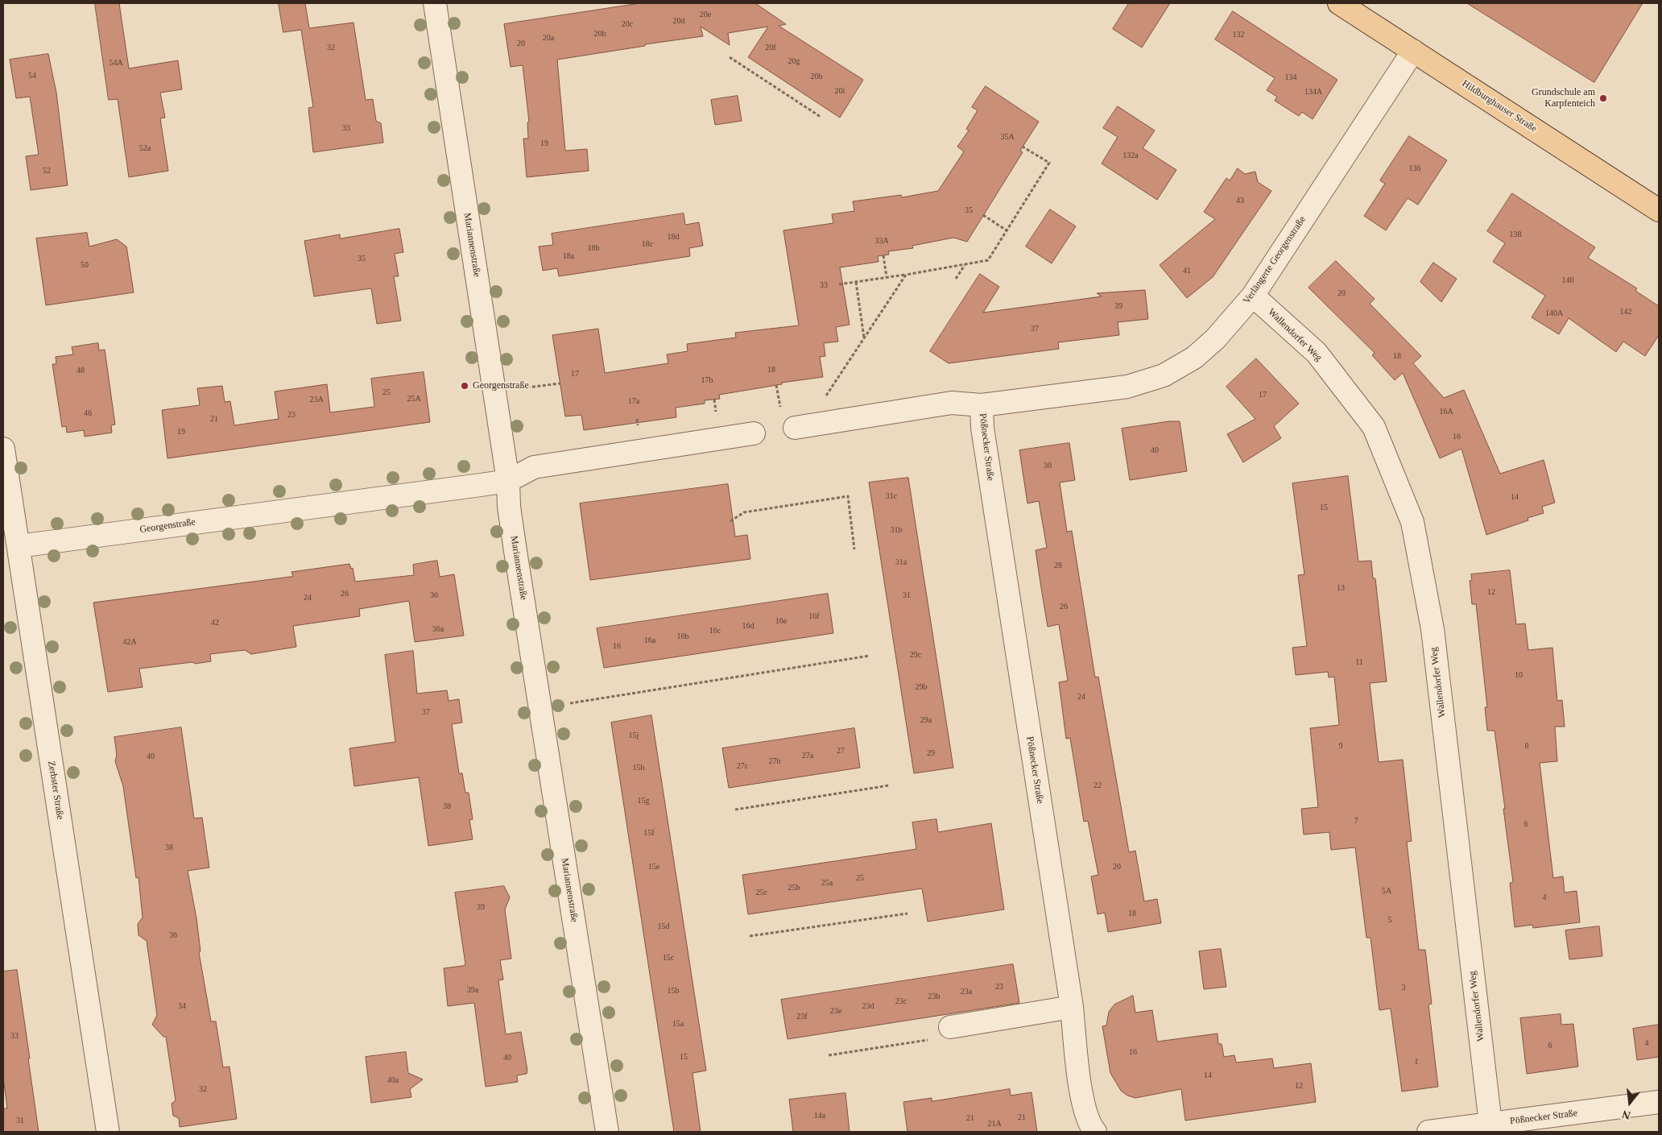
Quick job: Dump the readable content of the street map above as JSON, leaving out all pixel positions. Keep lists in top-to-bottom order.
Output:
{
  "streets": {
    "main road": ["Hildburghauser Straße"],
    "street": [
      "Mariannenstraße",
      "Verlängerte Georgenstraße",
      "Wallendorfer Weg",
      "Pößnecker Straße",
      "Georgenstraße",
      "Zerbster Straße"
    ]
  },
  "crossings": [
    ["Hildburghauser Straße", "Verlängerte Georgenstraße"],
    ["Mariannenstraße", "Georgenstraße"],
    ["Verlängerte Georgenstraße", "Wallendorfer Weg"],
    ["Verlängerte Georgenstraße", "Pößnecker Straße"],
    ["Wallendorfer Weg", "Pößnecker Straße"],
    ["Georgenstraße", "Zerbster Straße"]
  ],
  "places": ["Grundschule am Karpfenteich", "Georgenstraße"],
  "house_numbers": [
    "20e",
    "20d",
    "20c",
    "20b",
    "132",
    "20a",
    "20",
    "32",
    "20f",
    "20g",
    "54A",
    "54",
    "20h",
    "134",
    "20i",
    "134A",
    "33",
    "35A",
    "19",
    "52a",
    "132a",
    "136",
    "52",
    "43",
    "35",
    "138",
    "18d",
    "33A",
    "18c",
    "18b",
    "18a",
    "35",
    "50",
    "41",
    "140",
    "33",
    "20",
    "39",
    "142",
    "140A",
    "37",
    "18",
    "18",
    "48",
    "17",
    "17b",
    "25",
    "17",
    "25A",
    "23A",
    "17a",
    "16A",
    "46",
    "23",
    "21",
    "19",
    "16",
    "40",
    "30",
    "31c",
    "14",
    "15",
    "31b",
    "31a",
    "28",
    "13",
    "12",
    "26",
    "36",
    "31",
    "24",
    "26",
    "16f",
    "16e",
    "42",
    "16d",
    "36a",
    "16c",
    "16b",
    "16a",
    "42A",
    "16",
    "29c",
    "11",
    "10",
    "29b",
    "24",
    "37",
    "29a",
    "15j",
    "9",
    "8",
    "27",
    "29",
    "27a",
    "40",
    "27b",
    "27c",
    "15h",
    "22",
    "15g",
    "38",
    "7",
    "6",
    "15f",
    "38",
    "15e",
    "20",
    "25",
    "25a",
    "25b",
    "5A",
    "25c",
    "4",
    "39",
    "18",
    "5",
    "15d",
    "36",
    "15c",
    "23",
    "3",
    "39a",
    "15b",
    "23a",
    "23b",
    "23c",
    "34",
    "23d",
    "23e",
    "23f",
    "15a",
    "33",
    "4",
    "6",
    "16",
    "15",
    "40",
    "1",
    "14",
    "40a",
    "12",
    "32",
    "14a",
    "21",
    "21",
    "31",
    "21A"
  ],
  "north": "bottom"
}
